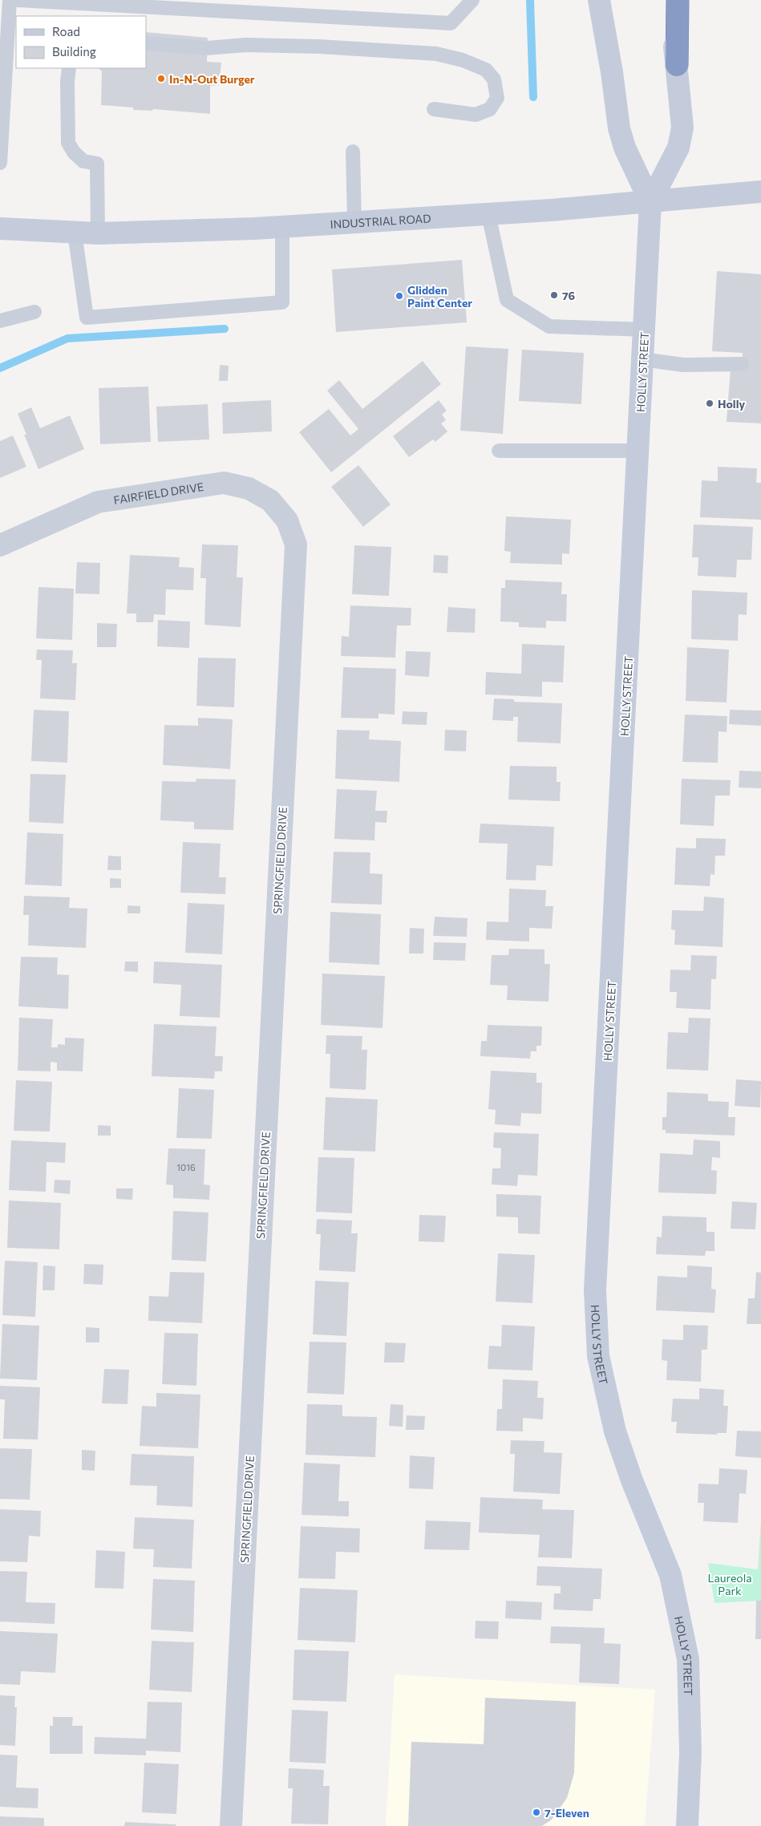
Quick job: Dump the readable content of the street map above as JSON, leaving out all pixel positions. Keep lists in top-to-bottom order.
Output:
{
  "streets": {
    "main road": ["INDUSTRIAL ROAD", "HOLLY STREET"],
    "street": ["FAIRFIELD DRIVE", "SPRINGFIELD DRIVE"]
  },
  "crossings": [
    ["INDUSTRIAL ROAD", "HOLLY STREET"],
    ["FAIRFIELD DRIVE", "SPRINGFIELD DRIVE"]
  ],
  "parks": ["Laureola Park"],
  "places": [
    "In-N-Out Burger",
    "76",
    "Glidden Paint Center",
    "Holly",
    "7-Eleven"
  ],
  "house_numbers": ["1016"],
  "legend": ["Road", "Building"]
}
